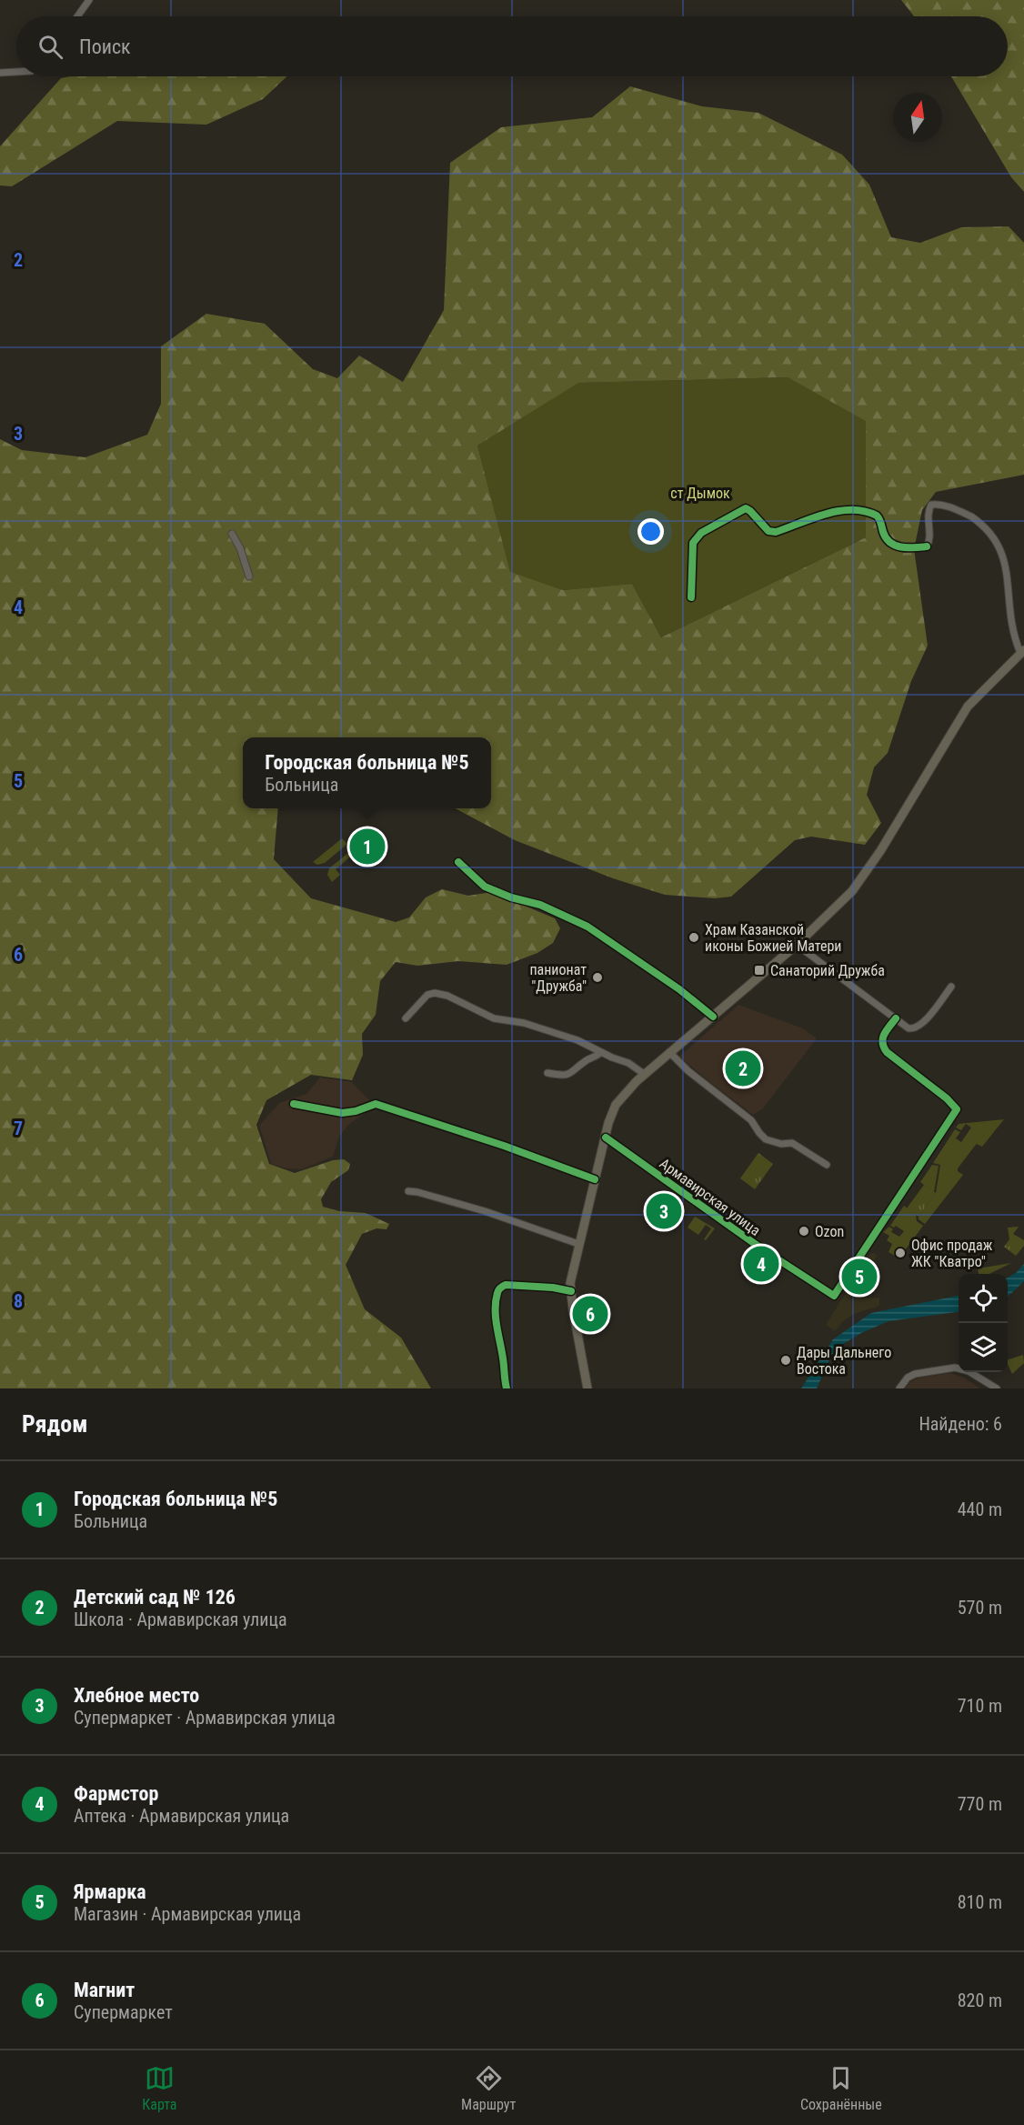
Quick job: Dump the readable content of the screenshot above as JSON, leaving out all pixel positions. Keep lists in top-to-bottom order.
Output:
{
  "streets": {
    "street": ["Армавирская улица"]
  },
  "parks": ["ст Дымок"],
  "places": {
    "other": [
      "Храм Казанской иконы Божией Матери",
      "панионат \"Дружба\"",
      "Ozon",
      "Офис продаж ЖК \"Кватро\"",
      "Дары Дальнего Востока"
    ],
    "transit": ["Санаторий Дружба"]
  },
  "north": "top",
  "page": {
    "search": "Поиск",
    "popup": ["Городская больница №5", "Больница"],
    "pins": [
      "1",
      "2",
      "3",
      "4",
      "5",
      "6"
    ],
    "heading": ["Рядом", "Найдено: 6"],
    "list": [
      {
        "mark": "1",
        "name": "Городская больница №5",
        "note": "Больница",
        "value": "440 m"
      },
      {
        "mark": "2",
        "name": "Детский сад № 126",
        "note": "Школа · Армавирская улица",
        "value": "570 m"
      },
      {
        "mark": "3",
        "name": "Хлебное место",
        "note": "Супермаркет · Армавирская улица",
        "value": "710 m"
      },
      {
        "mark": "4",
        "name": "Фармстор",
        "note": "Аптека · Армавирская улица",
        "value": "770 m"
      },
      {
        "mark": "5",
        "name": "Ярмарка",
        "note": "Магазин · Армавирская улица",
        "value": "810 m"
      },
      {
        "mark": "6",
        "name": "Магнит",
        "note": "Супермаркет",
        "value": "820 m"
      }
    ],
    "nav": ["Карта", "Маршрут", "Сохранённые"]
  },
  "grid": {
    "rows": [
      "2",
      "3",
      "4",
      "5",
      "6",
      "7",
      "8"
    ]
  }
}
